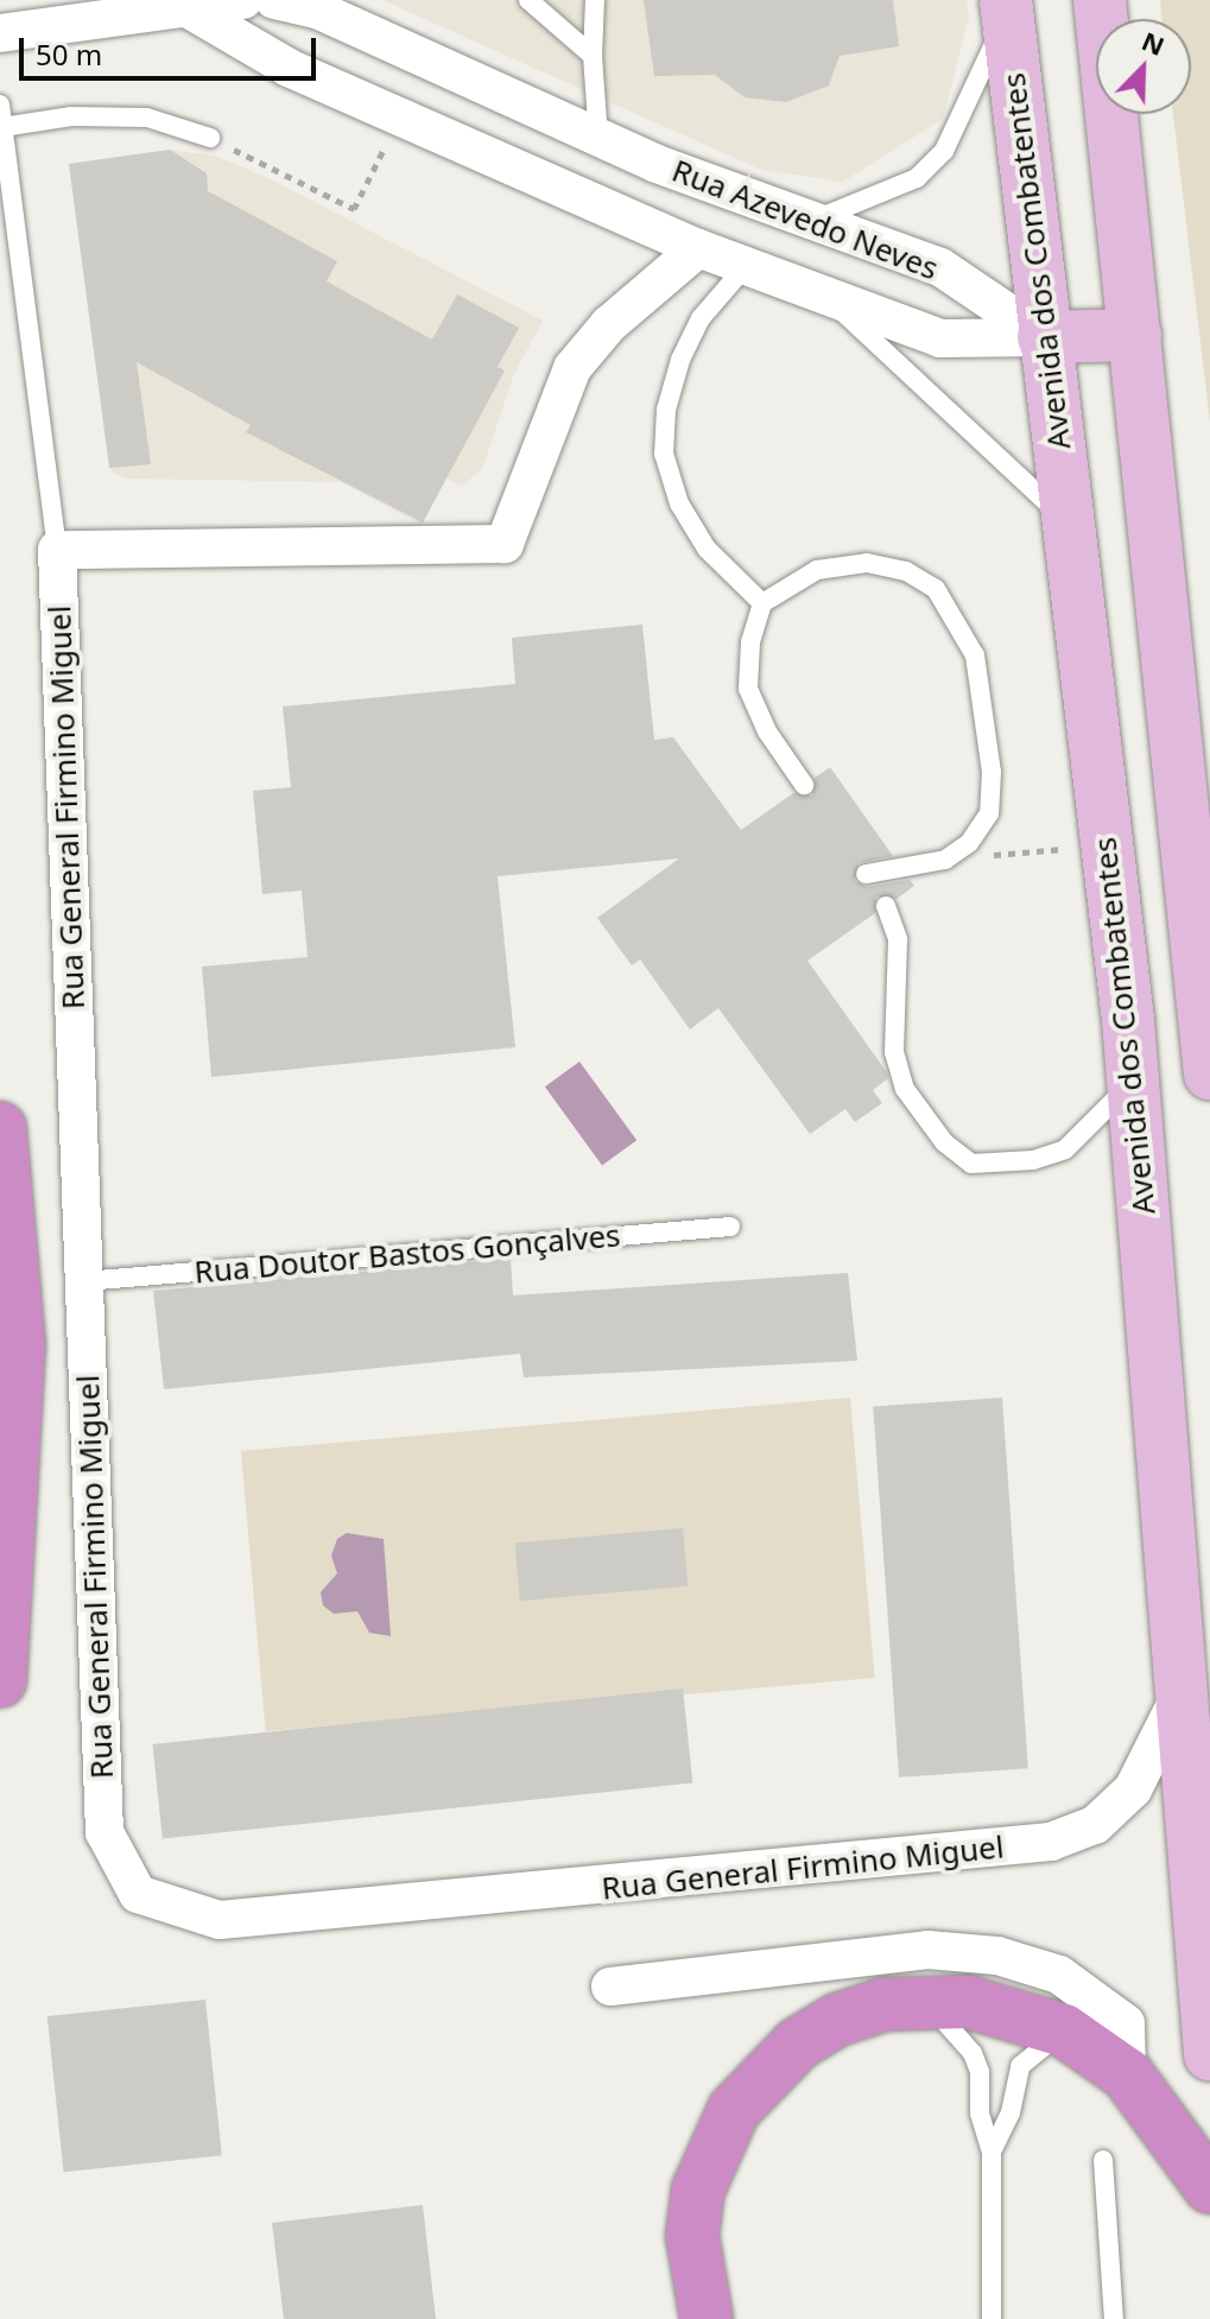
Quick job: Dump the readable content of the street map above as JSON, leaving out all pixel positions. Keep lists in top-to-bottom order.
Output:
{
  "streets": {
    "main road": ["Avenida dos Combatentes"],
    "street": ["Rua Azevedo Neves", "Rua General Firmino Miguel"],
    "lane": ["Rua Doutor Bastos Gonçalves"]
  },
  "crossings": [
    ["Rua Azevedo Neves", "Avenida dos Combatentes"],
    ["Avenida dos Combatentes", "Rua General Firmino Miguel"],
    ["Rua General Firmino Miguel", "Rua Doutor Bastos Gonçalves"]
  ],
  "scale_bar": "50 m",
  "north": "top right"
}
